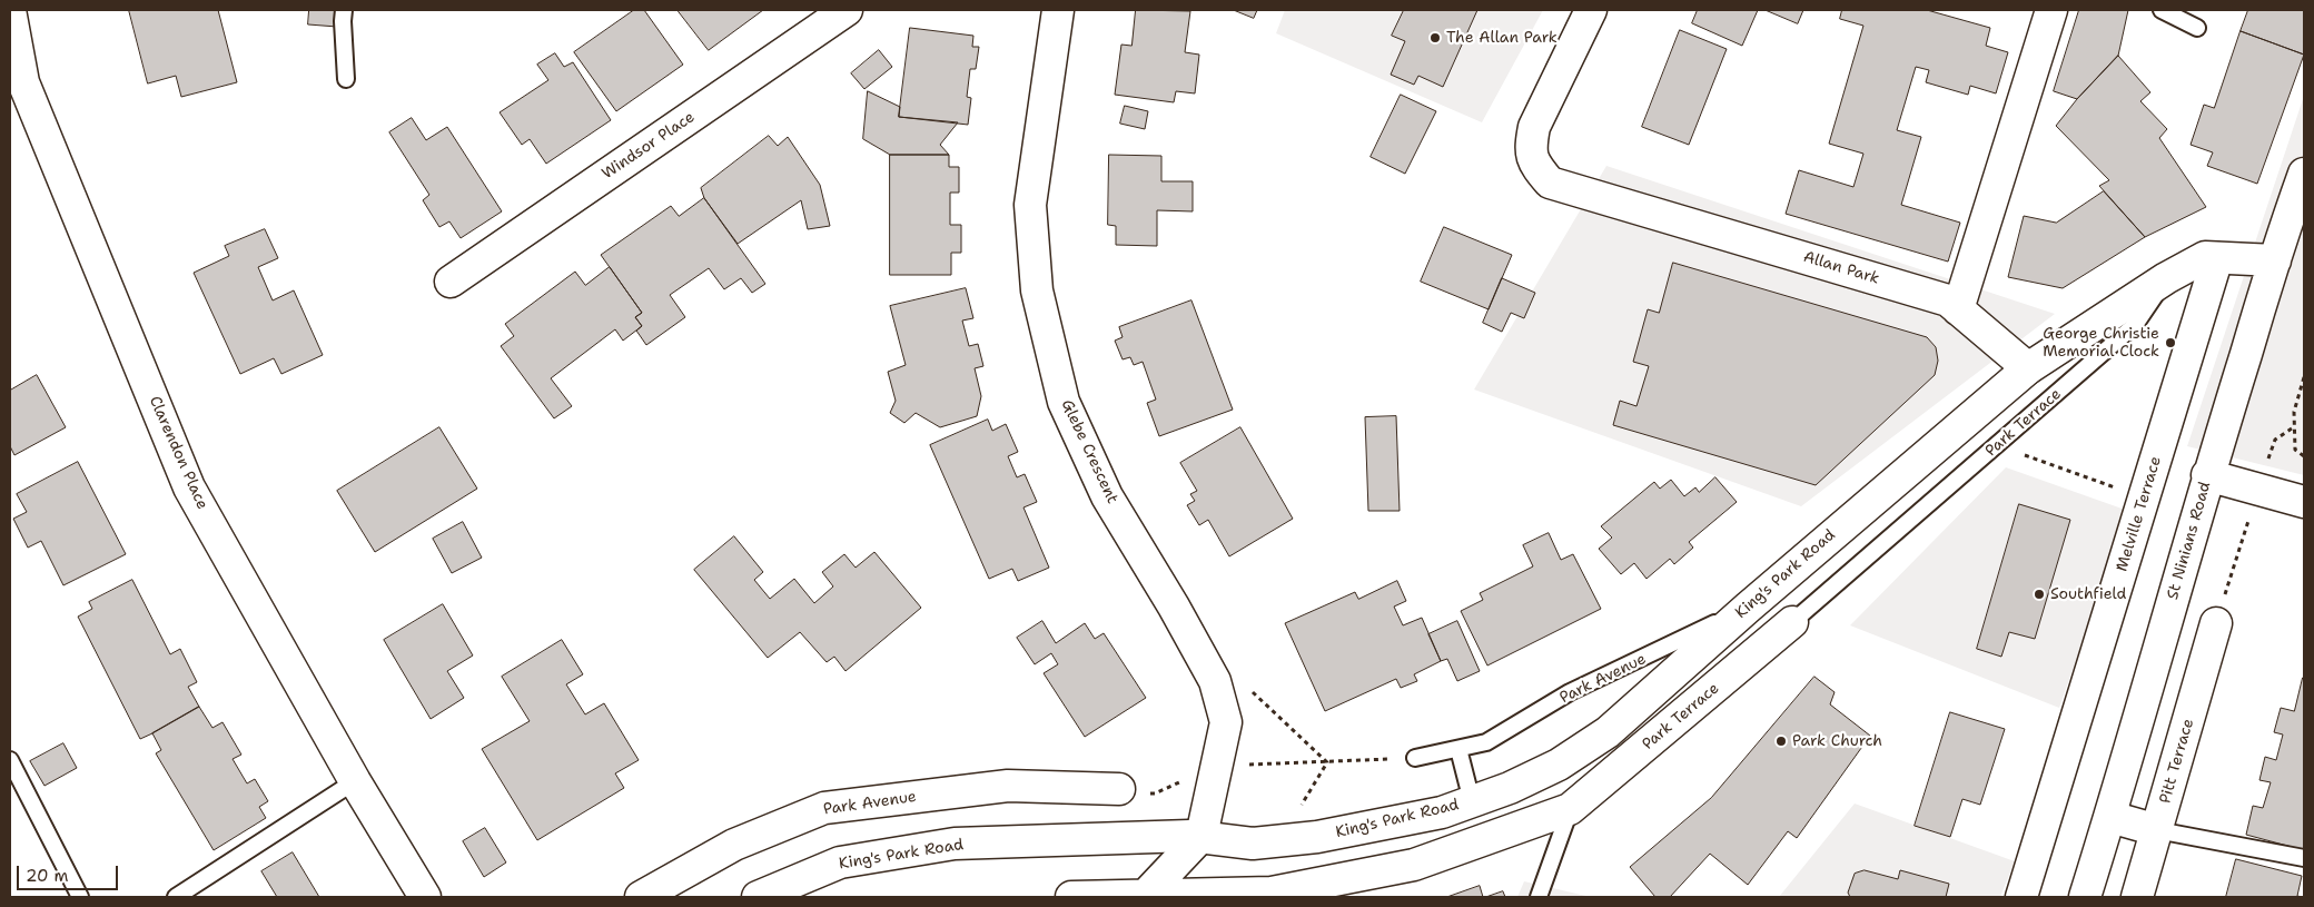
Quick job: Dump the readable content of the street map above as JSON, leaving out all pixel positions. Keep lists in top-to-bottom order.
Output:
{
  "streets": {
    "street": [
      "Windsor Place",
      "Allan Park",
      "Park Terrace",
      "Glebe Crescent",
      "Clarendon Place",
      "Melville Terrace",
      "St Ninians Road",
      "King's Park Road",
      "Park Avenue",
      "Pitt Terrace"
    ]
  },
  "crossings": [
    ["Allan Park", "King's Park Road"],
    ["Glebe Crescent", "King's Park Road"],
    ["King's Park Road", "Park Avenue"]
  ],
  "places": [
    "The Allan Park",
    "George Christie Memorial Clock",
    "Southfield",
    "Park Church"
  ],
  "scale_bar": "20 m"
}
